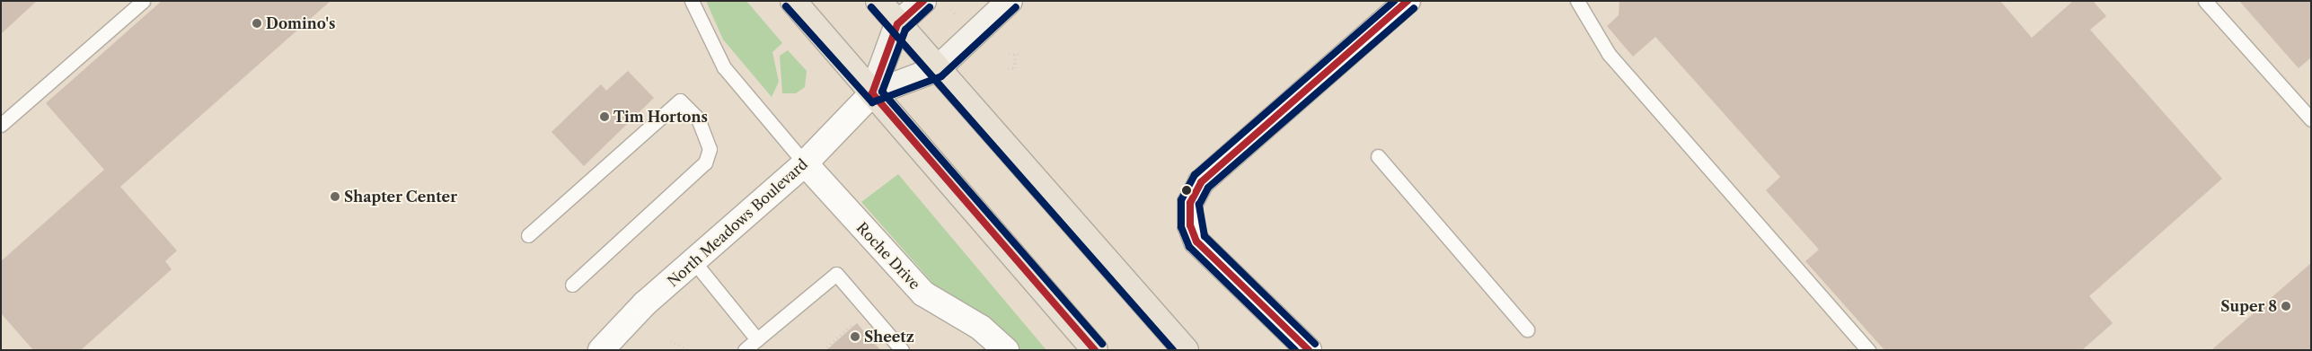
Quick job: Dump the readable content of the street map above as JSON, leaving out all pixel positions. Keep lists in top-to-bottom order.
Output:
{
  "streets": {
    "street": ["North Meadows Boulevard", "Roche Drive"]
  },
  "crossings": [
    ["North Meadows Boulevard", "Roche Drive"]
  ],
  "places": [
    "Domino's",
    "Tim Hortons",
    "Shapter Center",
    "Super 8",
    "Sheetz"
  ],
  "lines": ["transit line 8"]
}
